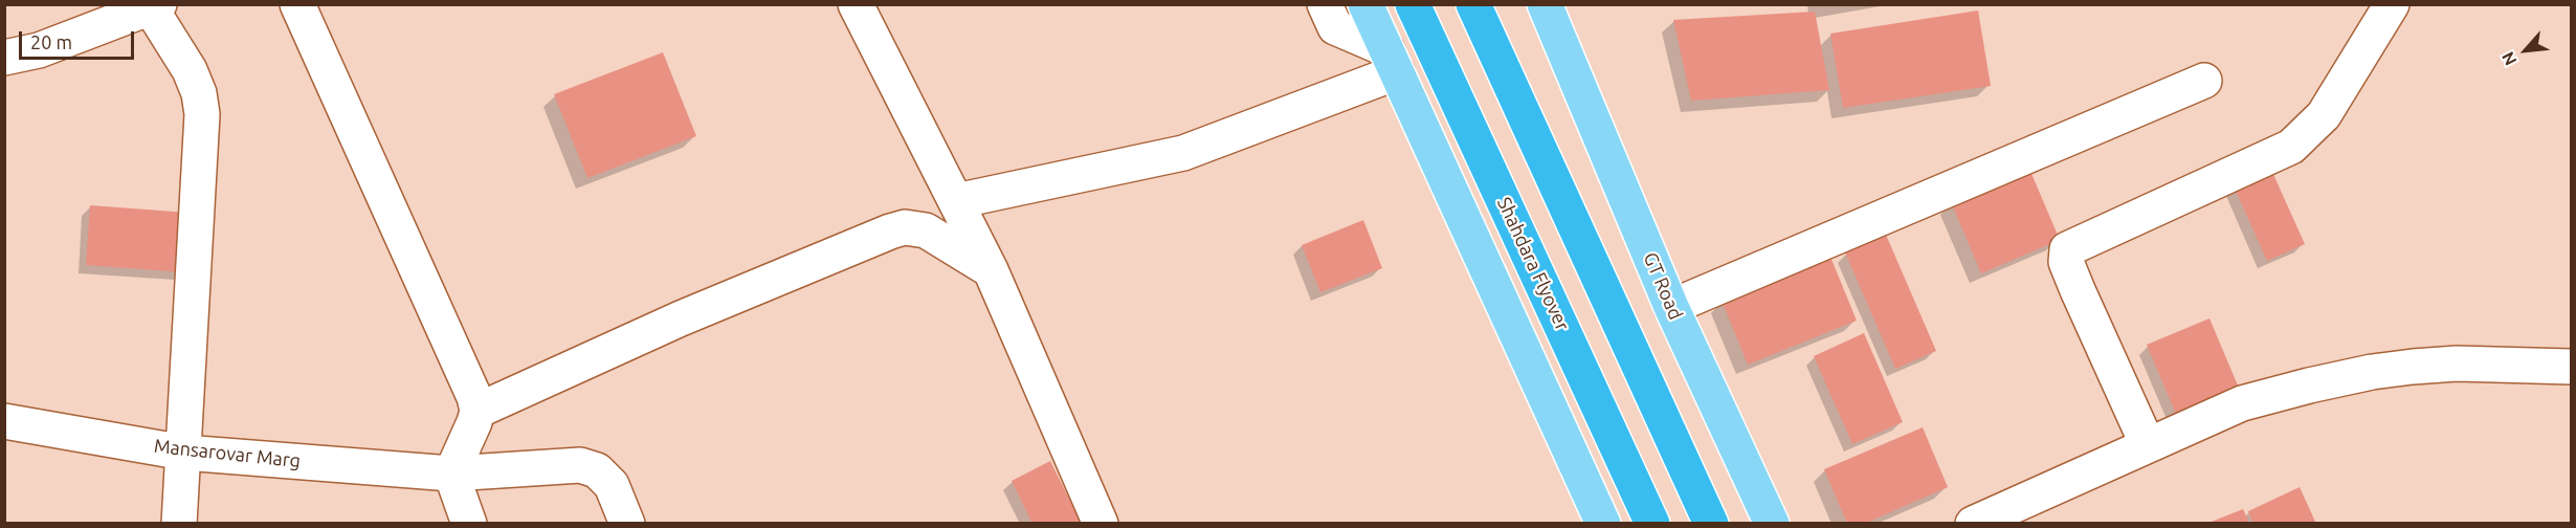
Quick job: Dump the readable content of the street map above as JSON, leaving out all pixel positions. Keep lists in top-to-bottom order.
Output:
{
  "streets": {
    "highway": ["Shahdara Flyover"],
    "main road": ["GT Road"],
    "street": ["Mansarovar Marg"]
  },
  "scale_bar": "20 m",
  "north": "bottom left"
}
